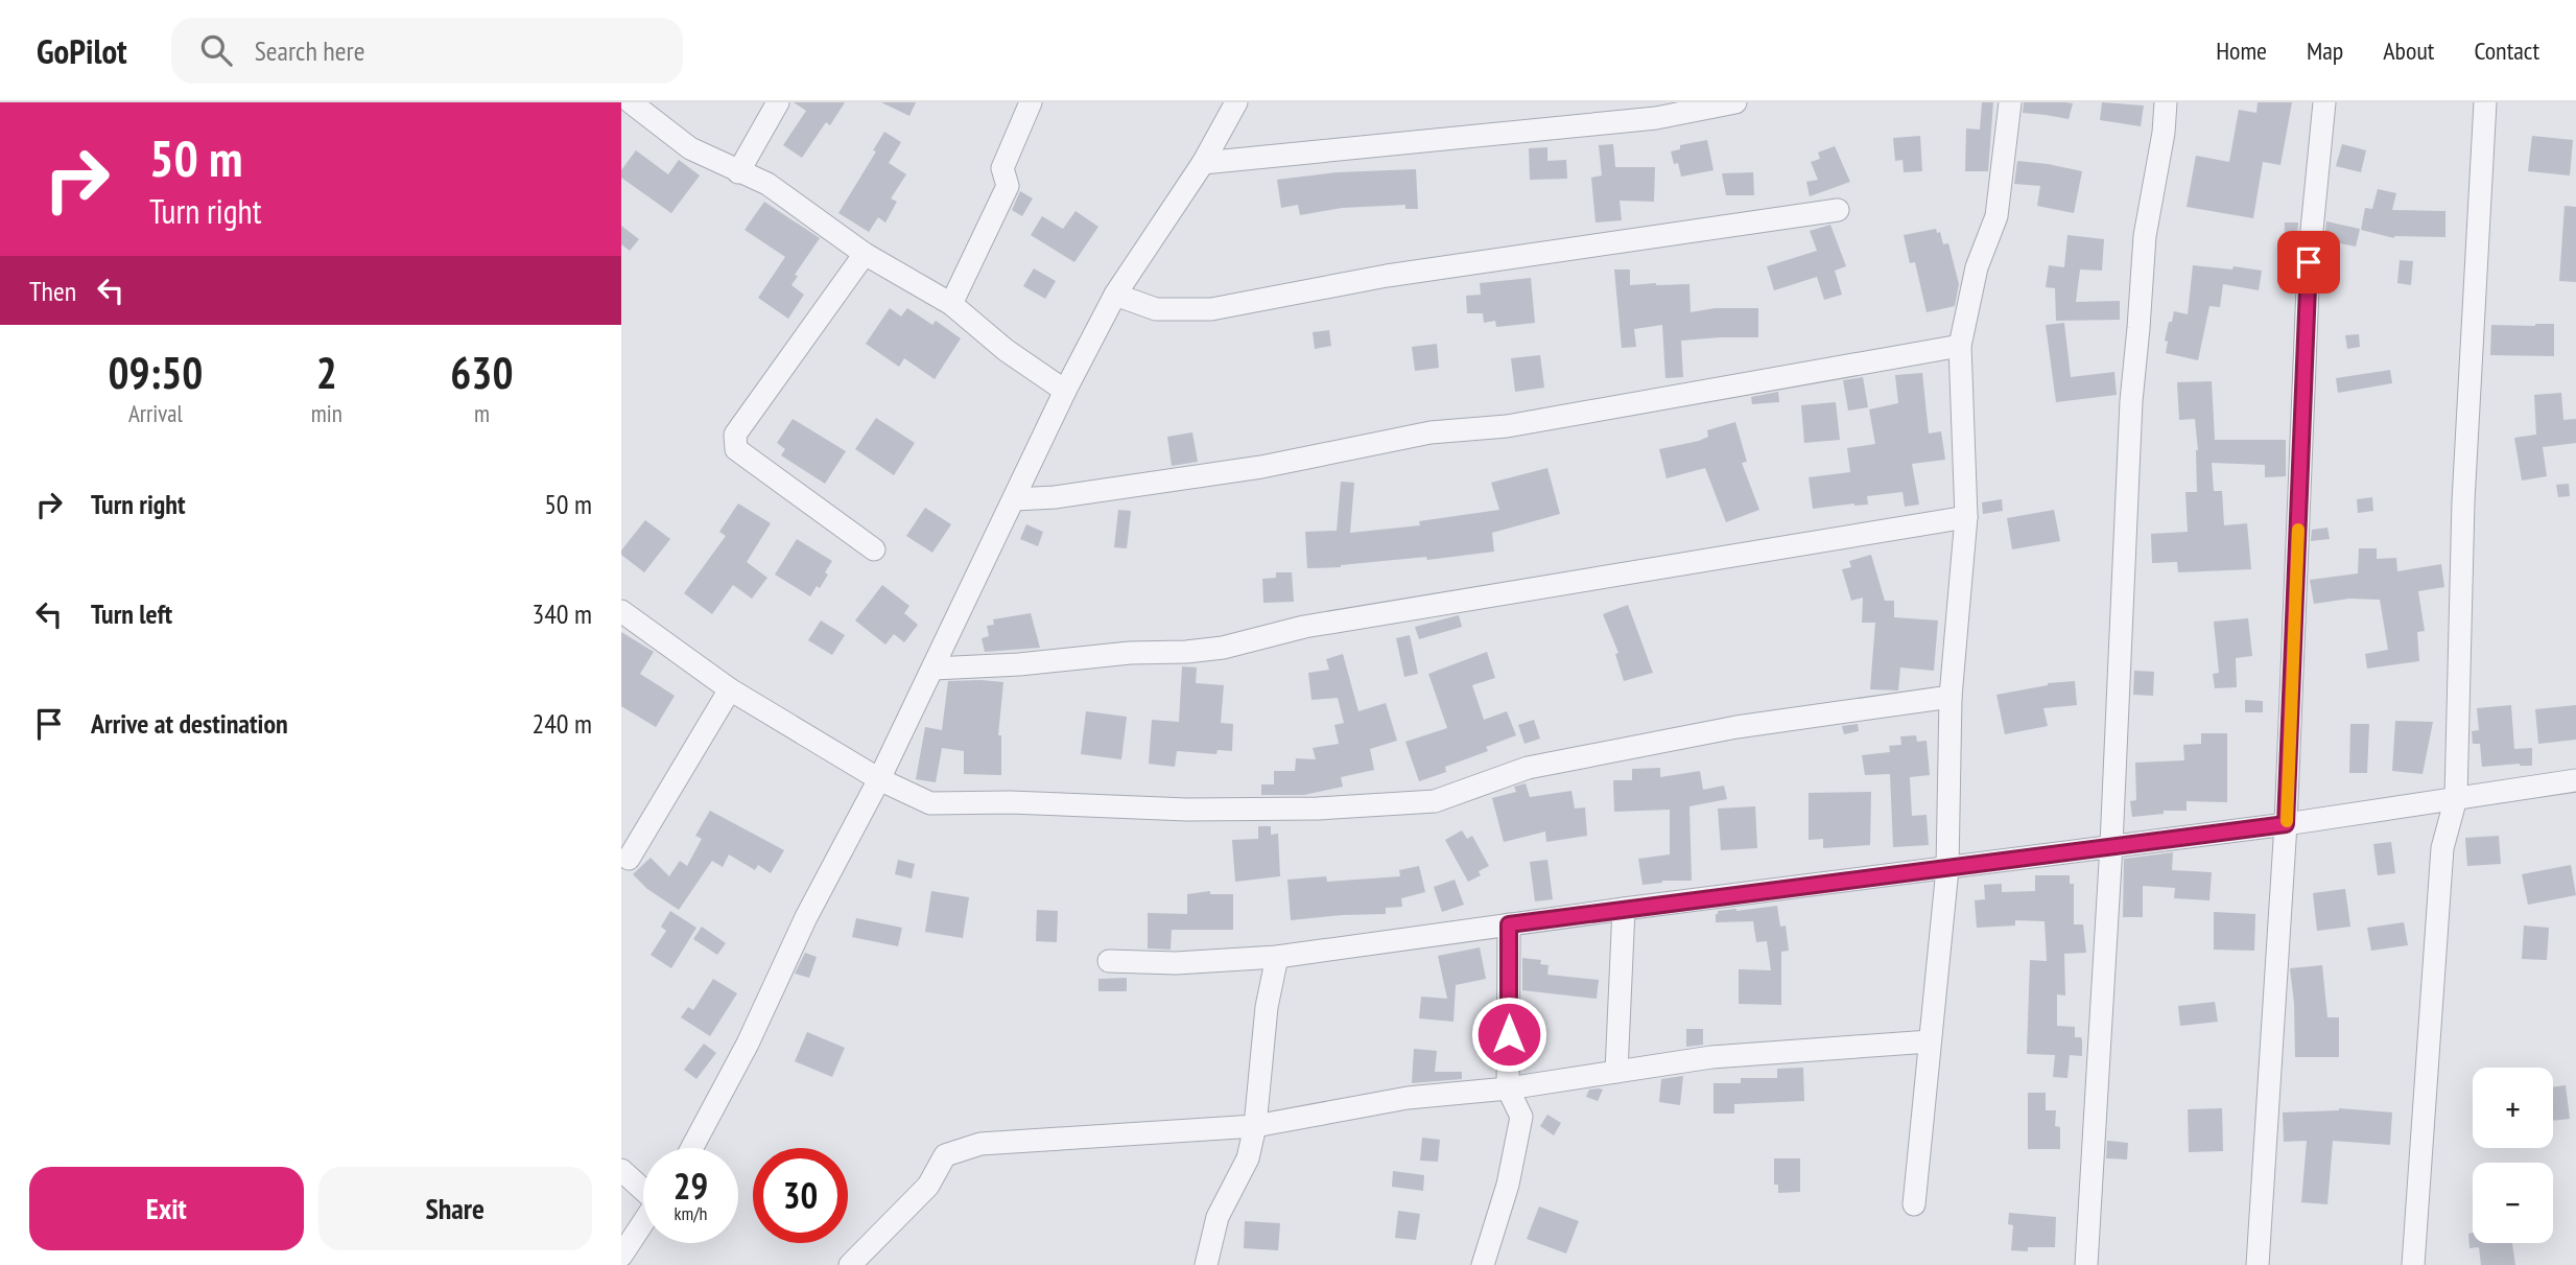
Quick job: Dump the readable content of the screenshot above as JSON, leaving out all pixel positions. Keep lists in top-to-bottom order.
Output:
{
  "page": {
    "header": "GoPilot",
    "search": "Search here",
    "nav": [
      "Home",
      "Map",
      "About",
      "Contact"
    ],
    "turn": ["50 m", "Turn right"],
    "then": "Then",
    "eta": [
      "09:50",
      "Arrival",
      "2",
      "min",
      "630",
      "m"
    ],
    "list": [
      {
        "name": "Turn right",
        "value": "50 m"
      },
      {
        "name": "Turn left",
        "value": "340 m"
      },
      {
        "name": "Arrive at destination",
        "value": "240 m"
      }
    ],
    "map_buttons": ["+", "−"],
    "speed": "29 km/h",
    "limit": "30",
    "buttons": ["Exit", "Share"]
  }
}
